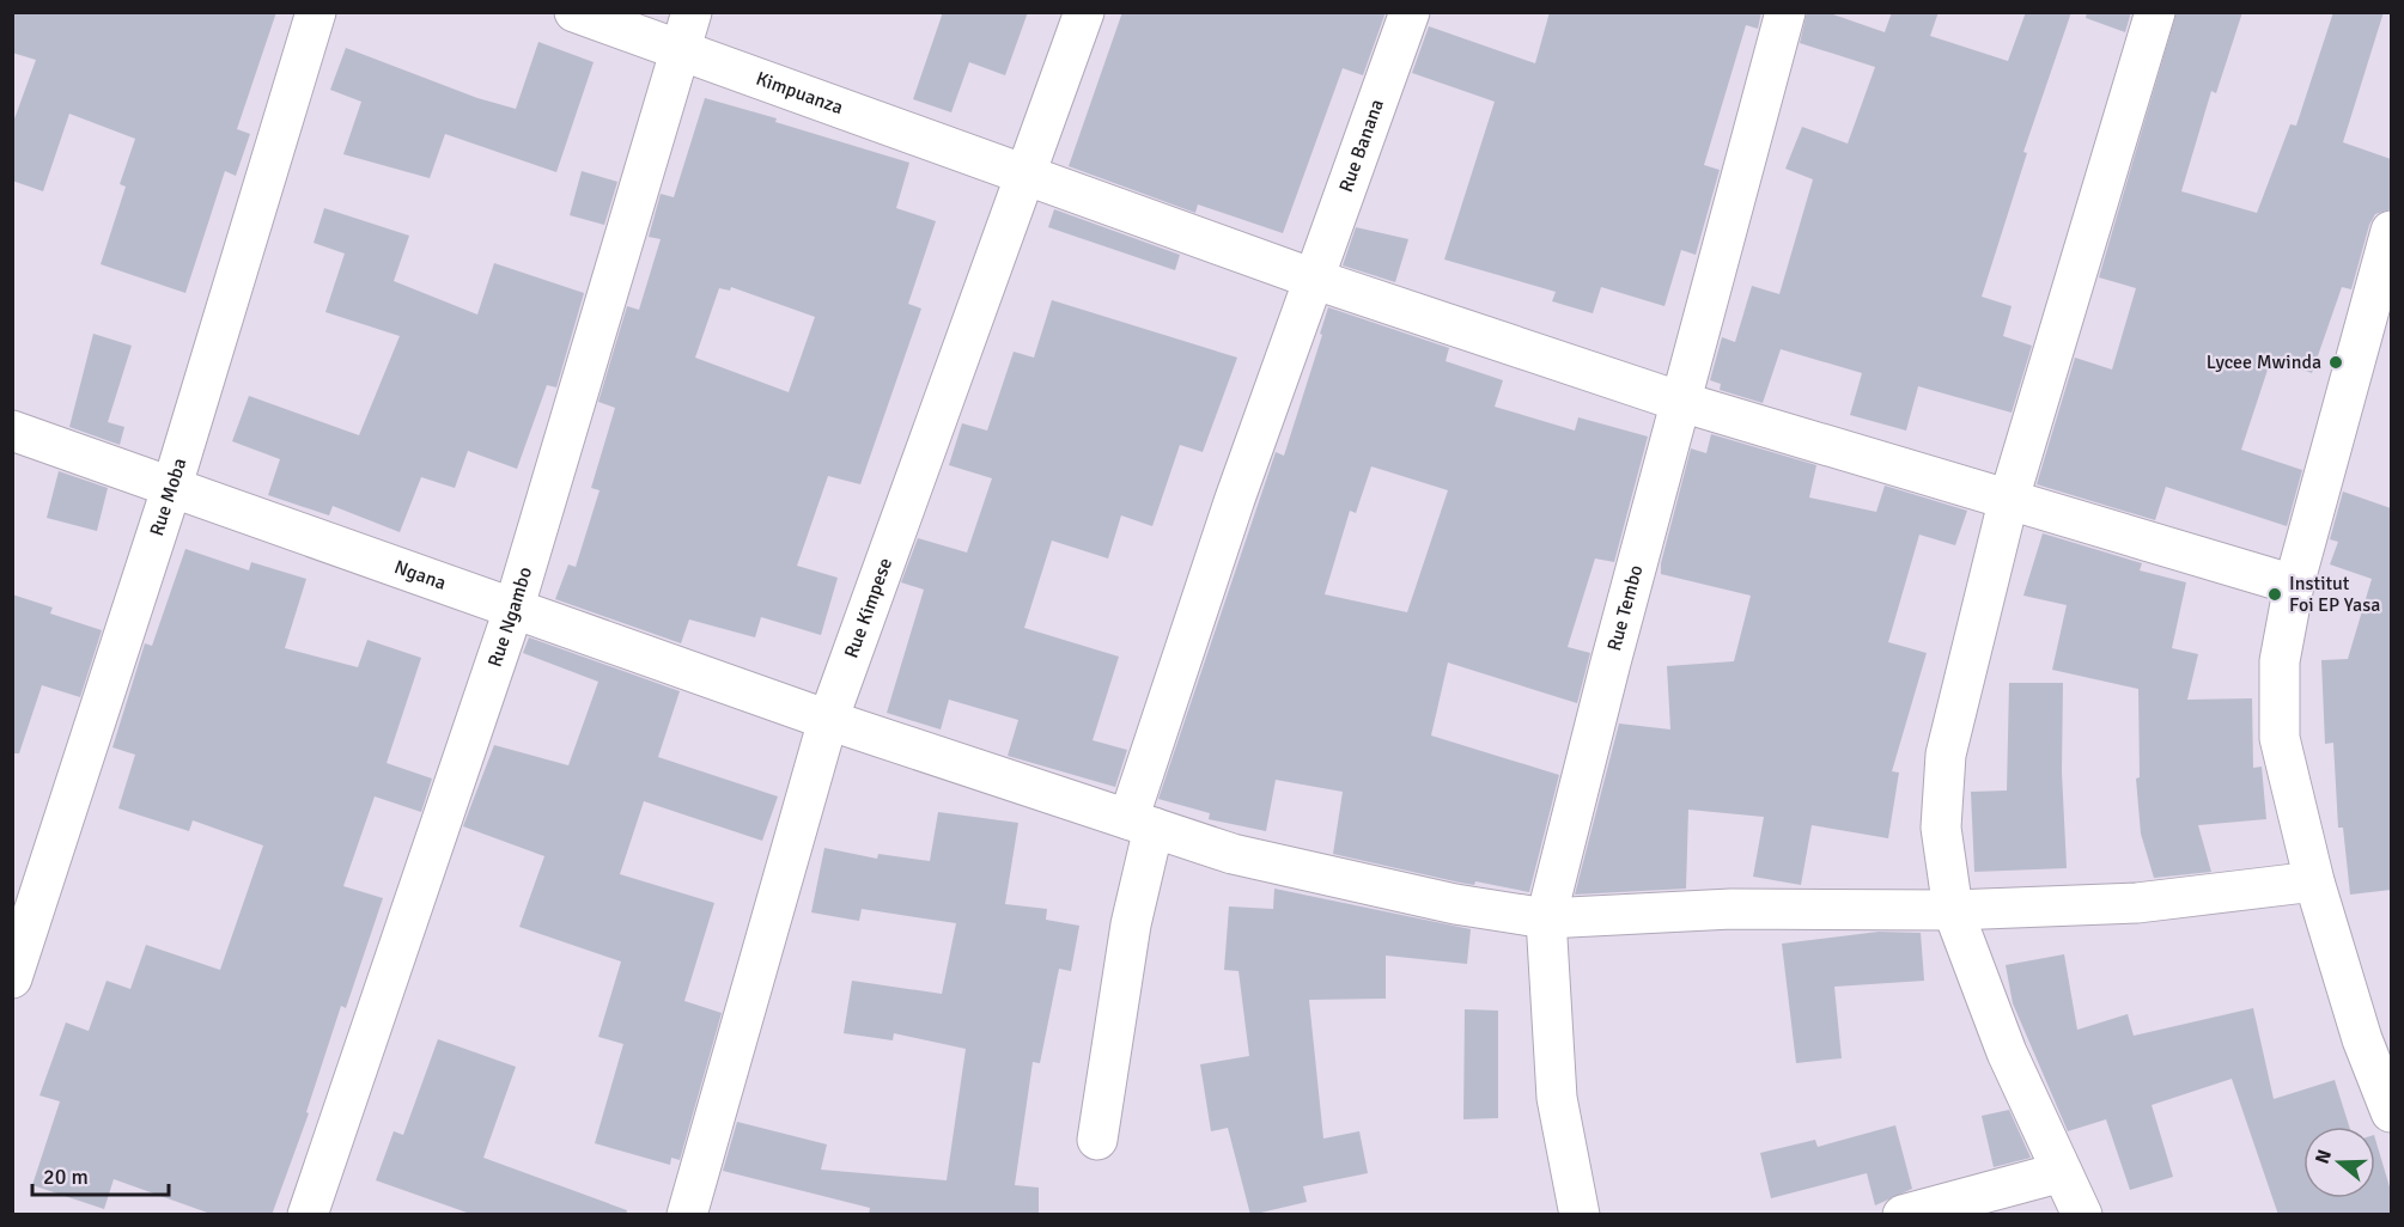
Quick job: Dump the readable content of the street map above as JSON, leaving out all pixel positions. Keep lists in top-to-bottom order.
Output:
{
  "streets": {
    "street": [
      "Kimpuanza",
      "Rue Banana",
      "Rue Moba",
      "Ngana",
      "Rue Kimpese",
      "Rue Tembo",
      "Rue Ngambo"
    ]
  },
  "crossings": [
    ["Kimpuanza", "Rue Banana"],
    ["Kimpuanza", "Rue Kimpese"],
    ["Kimpuanza", "Rue Tembo"],
    ["Kimpuanza", "Rue Ngambo"],
    ["Rue Banana", "Ngana"],
    ["Rue Moba", "Ngana"],
    ["Ngana", "Rue Kimpese"],
    ["Ngana", "Rue Tembo"],
    ["Ngana", "Rue Ngambo"]
  ],
  "places": ["Lycee Mwinda", "Institut Foi EP Yasa"],
  "scale_bar": "20 m",
  "north": "left"
}
